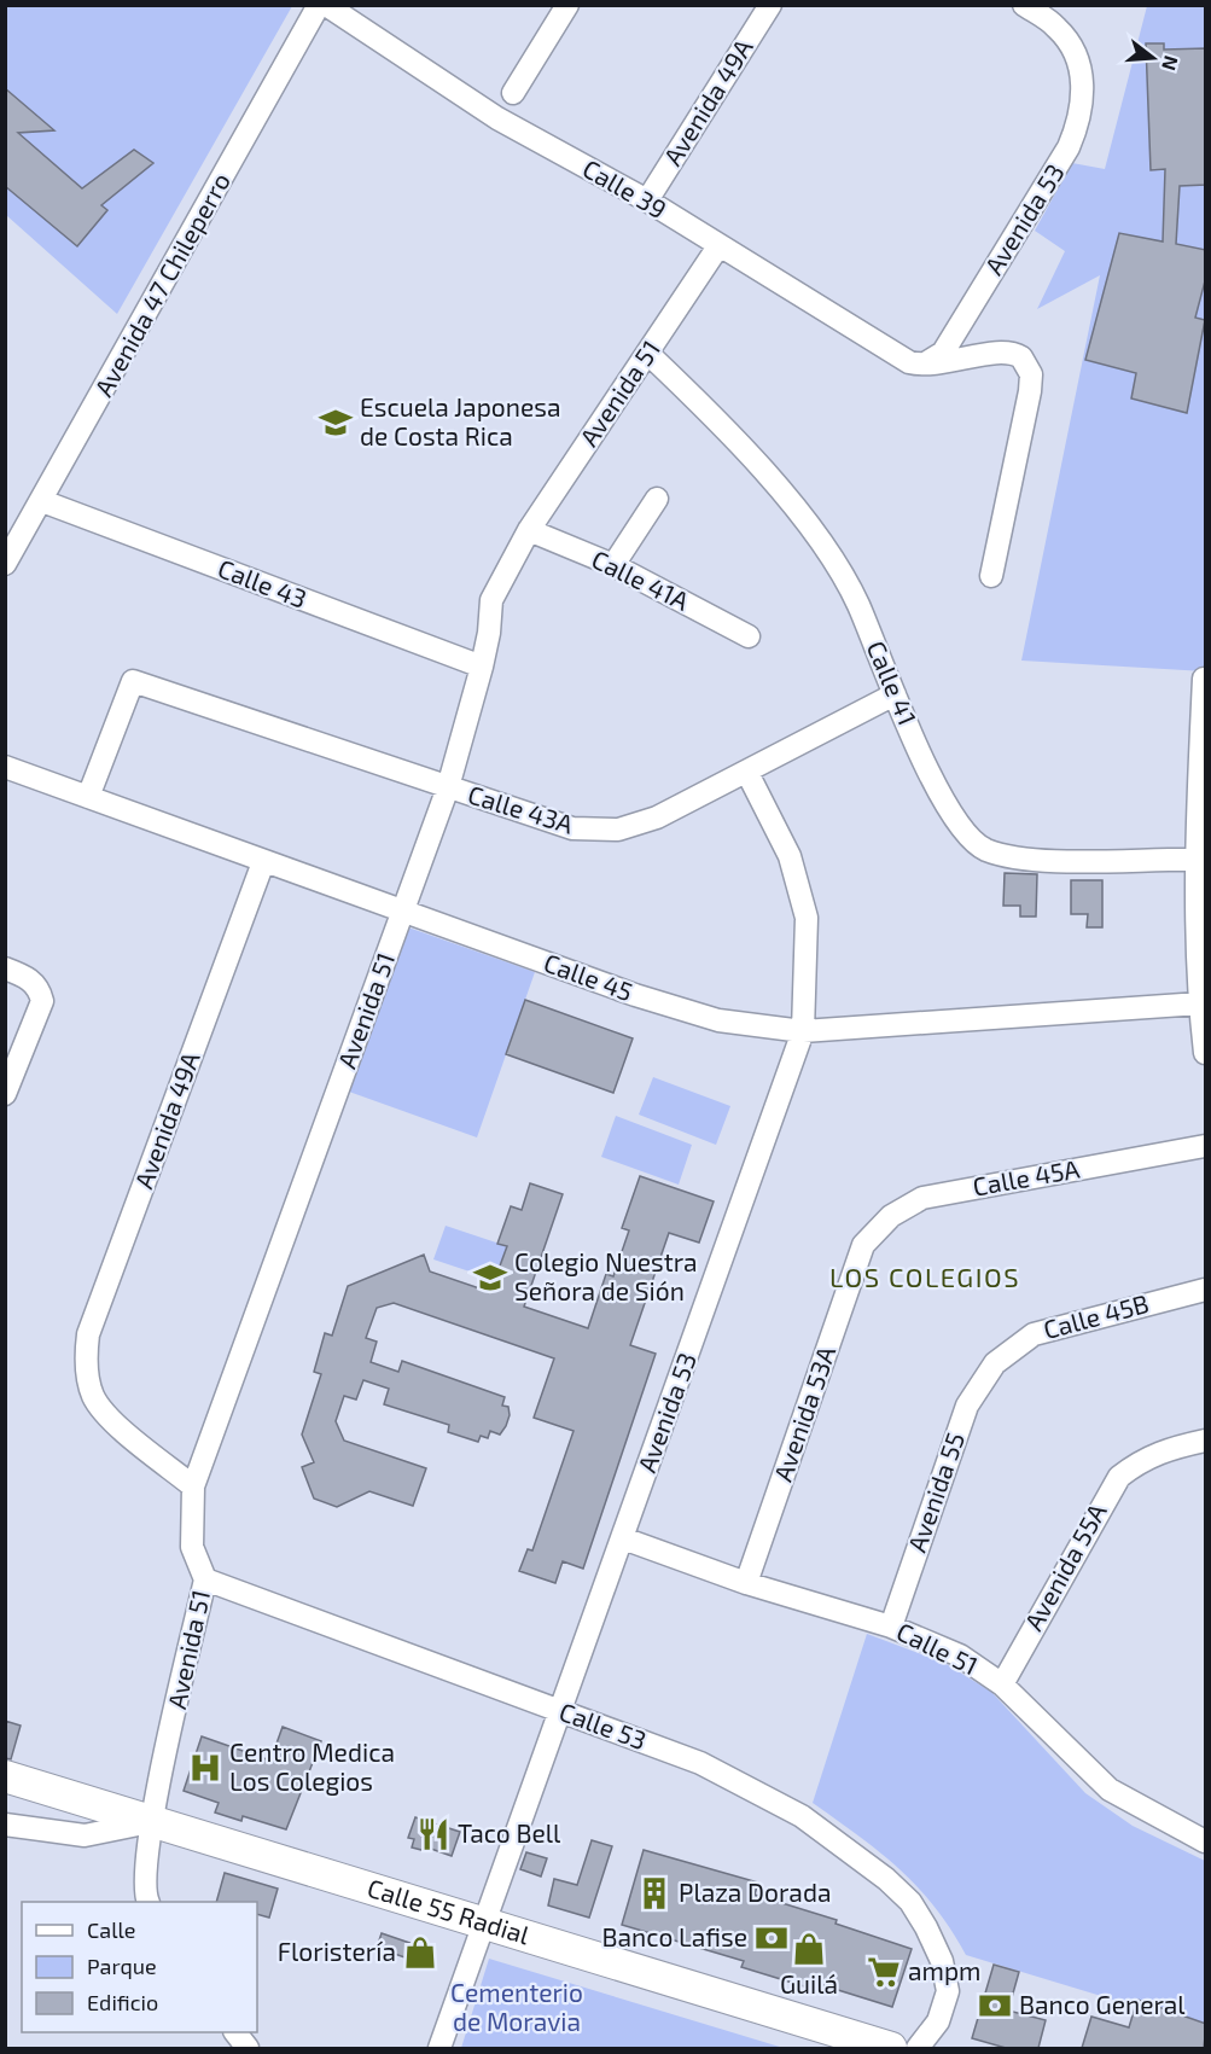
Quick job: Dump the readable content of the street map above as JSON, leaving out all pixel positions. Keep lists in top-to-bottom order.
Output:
{
  "streets": {
    "main road": ["Calle 55 Radial"],
    "street": [
      "Avenida 49A",
      "Calle 39",
      "Avenida 53",
      "Avenida 47 Chileperro",
      "Avenida 51",
      "Calle 41A",
      "Calle 43",
      "Calle 41",
      "Calle 43A",
      "Calle 45",
      "Calle 45A",
      "Calle 45B",
      "Avenida 53A",
      "Avenida 55",
      "Avenida 55A",
      "Calle 51",
      "Calle 53"
    ]
  },
  "crossings": [
    ["Avenida 49A", "Calle 39"],
    ["Avenida 49A", "Avenida 51"],
    ["Avenida 49A", "Calle 45"],
    ["Calle 39", "Avenida 53"],
    ["Calle 39", "Avenida 51"],
    ["Avenida 53", "Calle 43A"],
    ["Avenida 53", "Calle 45"],
    ["Avenida 53", "Calle 51"],
    ["Avenida 53", "Calle 53"],
    ["Avenida 53", "Calle 55 Radial"],
    ["Avenida 47 Chileperro", "Calle 43"],
    ["Avenida 51", "Calle 41A"],
    ["Avenida 51", "Calle 43"],
    ["Avenida 51", "Calle 41"],
    ["Avenida 51", "Calle 43A"],
    ["Avenida 51", "Calle 45"],
    ["Avenida 51", "Calle 53"],
    ["Avenida 51", "Calle 55 Radial"],
    ["Calle 41", "Calle 43A"],
    ["Calle 43A", "Calle 45"],
    ["Calle 45A", "Avenida 53A"],
    ["Calle 45B", "Avenida 55"],
    ["Avenida 53A", "Calle 51"],
    ["Avenida 55", "Calle 51"],
    ["Avenida 55A", "Calle 51"]
  ],
  "districts": ["LOS COLEGIOS"],
  "parks": ["Cementerio de Moravia"],
  "places": {
    "school or university": ["Escuela Japonesa de Costa Rica", "Colegio Nuestra Señora de Sión"],
    "hospital": ["Centro Medica Los Colegios"],
    "restaurant": ["Taco Bell"],
    "building": ["Plaza Dorada"],
    "bank": ["Banco Lafise", "Banco General"],
    "shop": ["Guilá", "Floristería"],
    "supermarket": ["ampm"]
  },
  "legend": ["Calle", "Parque", "Edificio"],
  "north": "right"
}
